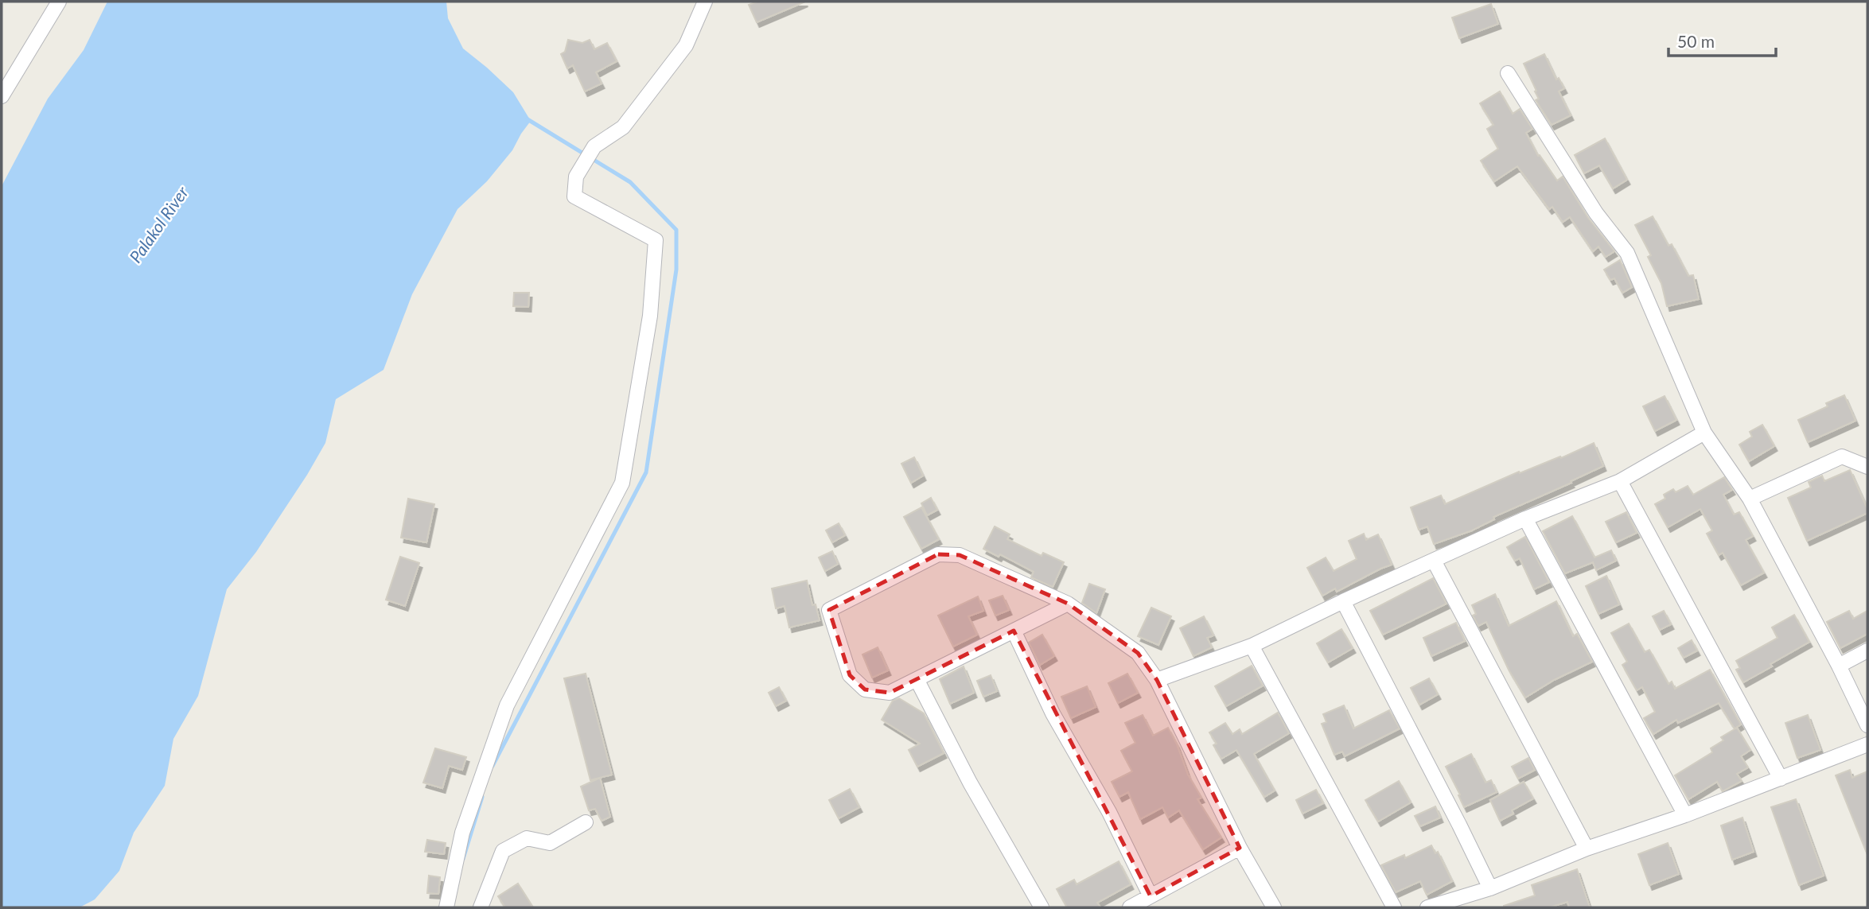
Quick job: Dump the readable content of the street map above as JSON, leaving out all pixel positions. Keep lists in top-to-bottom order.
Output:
{
  "water": ["Palakol River"],
  "scale_bar": "50 m"
}
